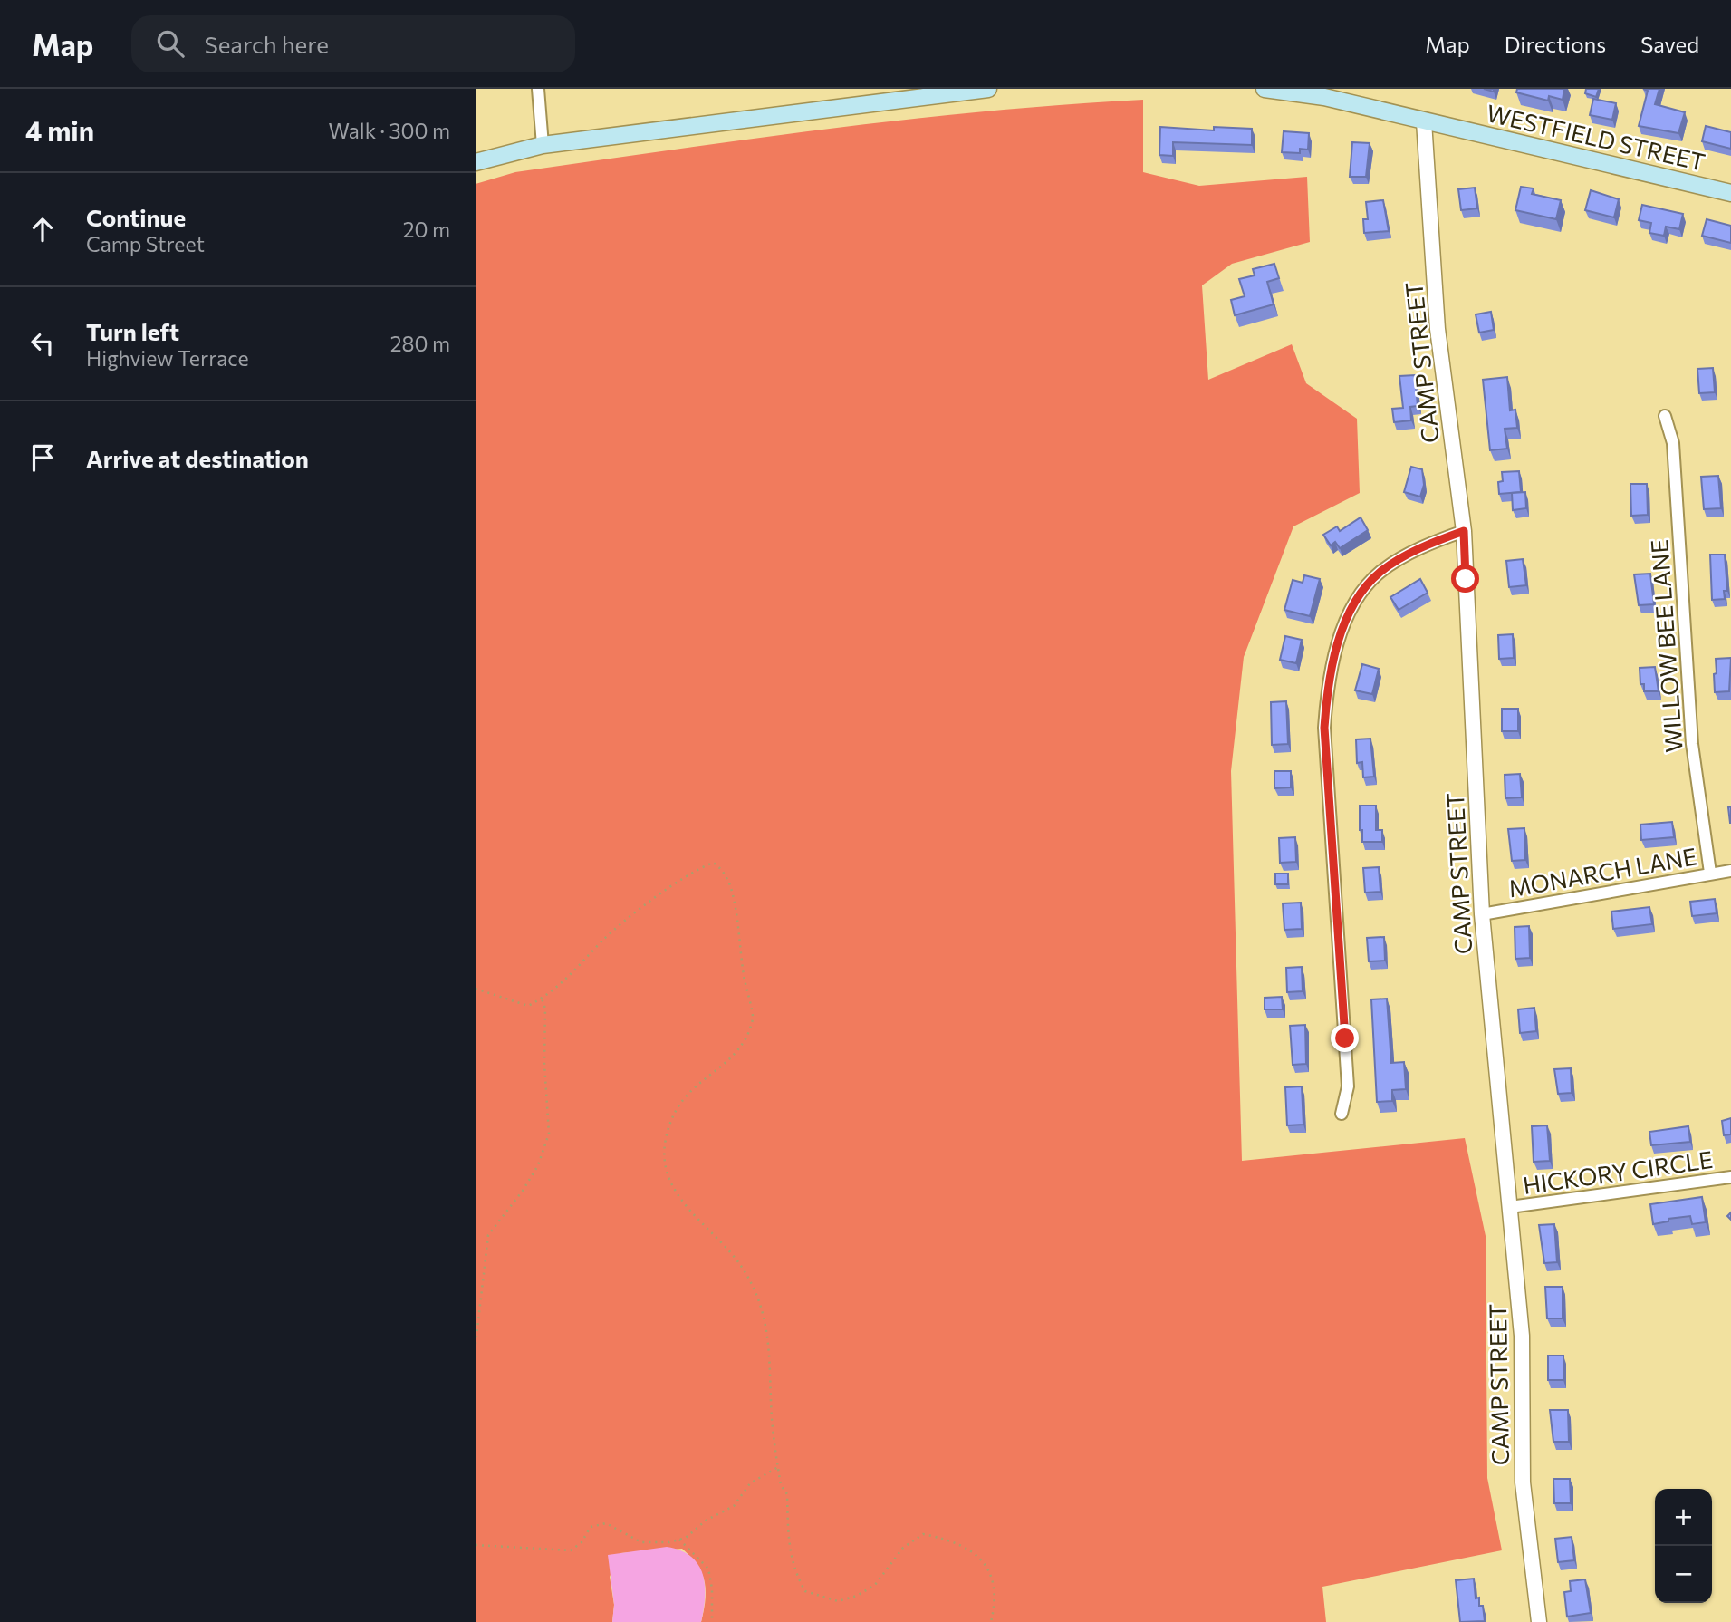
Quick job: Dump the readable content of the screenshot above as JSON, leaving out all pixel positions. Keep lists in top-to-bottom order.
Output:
{
  "streets": {
    "main road": ["WESTFIELD STREET"],
    "street": [
      "CAMP STREET",
      "WILLOW BEE LANE",
      "MONARCH LANE",
      "HICKORY CIRCLE"
    ]
  },
  "crossings": [
    ["WESTFIELD STREET", "CAMP STREET"],
    ["CAMP STREET", "MONARCH LANE"],
    ["CAMP STREET", "HICKORY CIRCLE"],
    ["WILLOW BEE LANE", "MONARCH LANE"]
  ],
  "page": {
    "header": "Map",
    "search": "Search here",
    "nav": ["Map", "Directions", "Saved"],
    "heading": ["4 min", "Walk · 300 m"],
    "list": [
      ["Continue", "Camp Street", "20 m"],
      ["Turn left", "Highview Terrace", "280 m"],
      "Arrive at destination"
    ],
    "map_buttons": ["+", "−"]
  }
}
